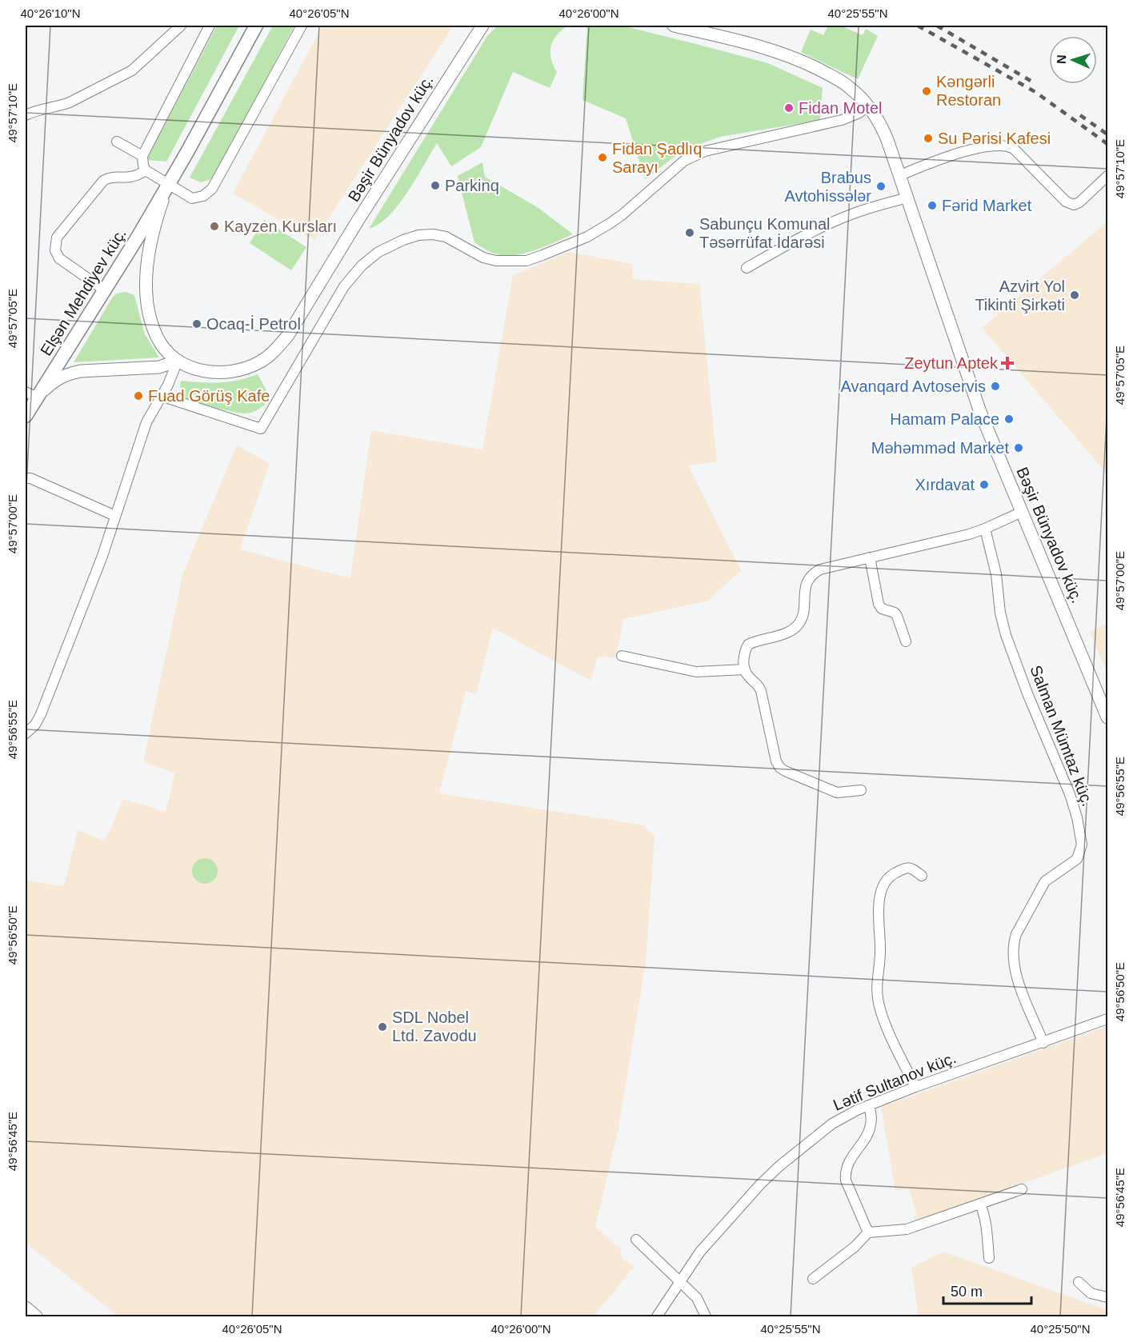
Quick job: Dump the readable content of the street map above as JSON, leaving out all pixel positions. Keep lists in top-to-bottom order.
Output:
{
  "streets": {
    "main road": ["Elşən Mehdiyev küç."],
    "street": ["Bəşir Bünyadov küç.", "Salman Mümtaz küç.", "Lətif Sultanov küç."]
  },
  "crossings": [
    ["Salman Mümtaz küç.", "Lətif Sultanov küç."]
  ],
  "places": {
    "other": [
      "Kəngərli Restoran",
      "Fidan Motel",
      "Su Pərisi Kafesi",
      "Fidan Şadlıq Sarayı",
      "Parkinq",
      "Brabus Avtohissələr",
      "Fərid Market",
      "Kayzen Kursları",
      "Sabunçu Komunal Təsərrüfat İdarəsi",
      "Azvirt Yol Tikinti Şirkəti",
      "Ocaq-İ Petrol",
      "Avanqard Avtoservis",
      "Fuad Görüş Kafe",
      "Hamam Palace",
      "Məhəmməd Market",
      "Xırdavat",
      "SDL Nobel Ltd. Zavodu"
    ],
    "health": ["Zeytun Aptek"]
  },
  "scale_bar": "50 m",
  "north": "left",
  "coordinates": [
    "40°26'10\"N",
    "40°26'05\"N",
    "40°26'00\"N",
    "40°25'55\"N",
    "49°57'10\"E",
    "49°57'05\"E",
    "49°57'00\"E",
    "49°56'55\"E",
    "49°56'50\"E",
    "49°56'45\"E",
    "40°25'50\"N"
  ]
}
